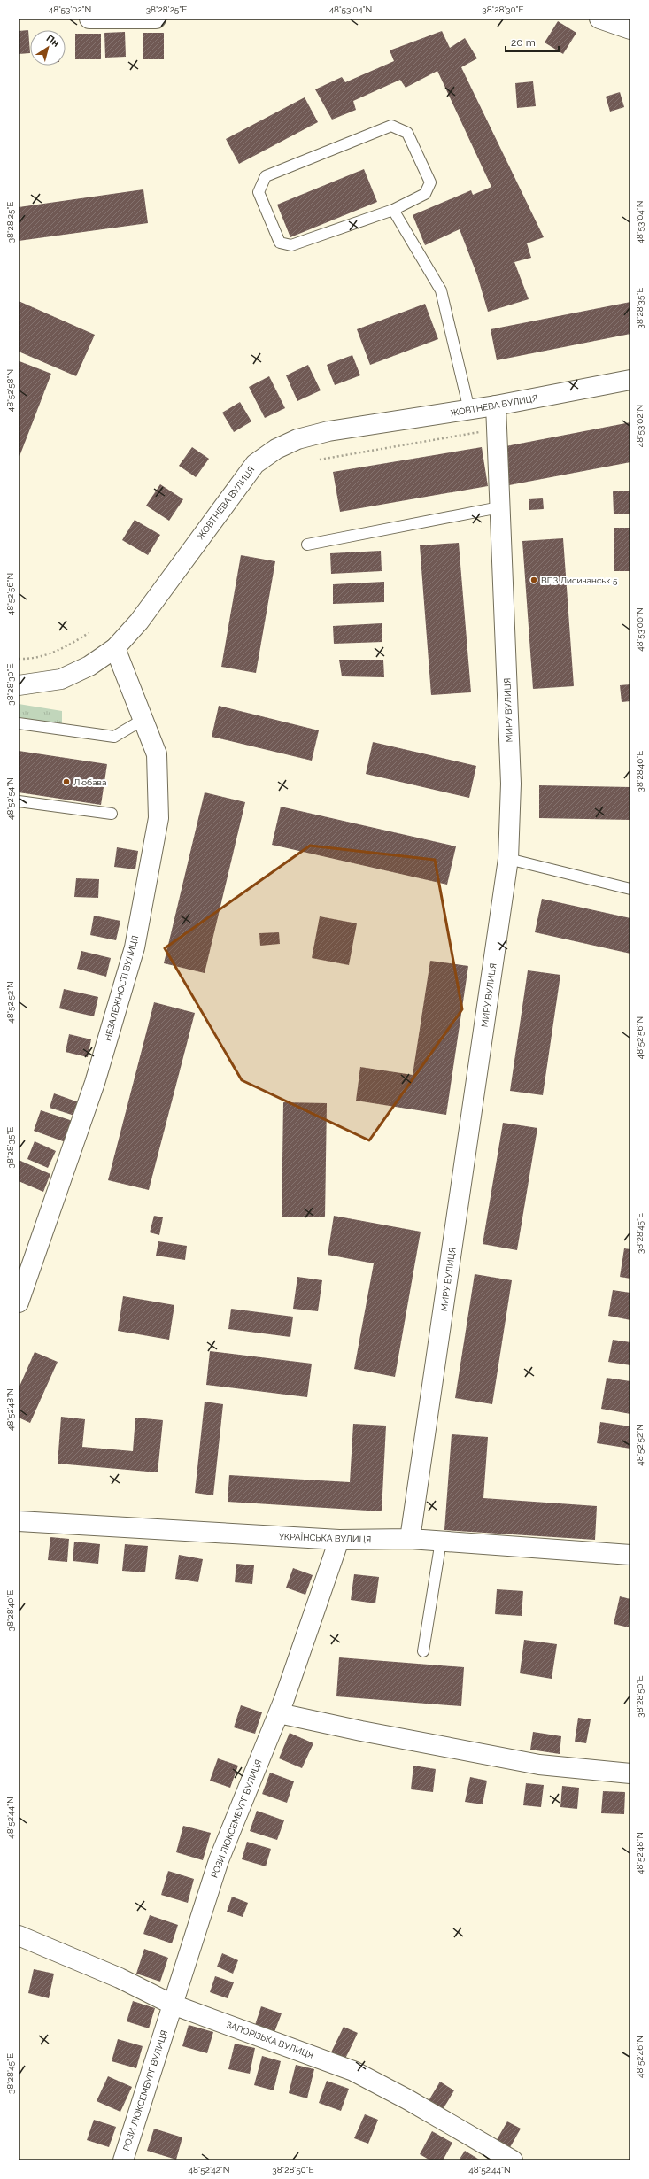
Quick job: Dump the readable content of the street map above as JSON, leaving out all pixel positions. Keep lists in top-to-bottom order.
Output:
{
  "streets": {
    "street": [
      "ЖОВТНЕВА ВУЛИЦЯ",
      "МИРУ ВУЛИЦЯ",
      "НЕЗАЛЕЖНОСТІ ВУЛИЦЯ",
      "УКРАЇНСЬКА ВУЛИЦЯ",
      "РОЗИ ЛЮКСЕМБУРГ ВУЛИЦЯ",
      "ЗАПОРІЗЬКА ВУЛИЦЯ"
    ]
  },
  "crossings": [
    ["ЖОВТНЕВА ВУЛИЦЯ", "МИРУ ВУЛИЦЯ"],
    ["ЖОВТНЕВА ВУЛИЦЯ", "НЕЗАЛЕЖНОСТІ ВУЛИЦЯ"],
    ["МИРУ ВУЛИЦЯ", "УКРАЇНСЬКА ВУЛИЦЯ"],
    ["УКРАЇНСЬКА ВУЛИЦЯ", "РОЗИ ЛЮКСЕМБУРГ ВУЛИЦЯ"],
    ["РОЗИ ЛЮКСЕМБУРГ ВУЛИЦЯ", "ЗАПОРІЗЬКА ВУЛИЦЯ"]
  ],
  "places": ["ВПЗ Лисичанськ 5", "Любава"],
  "scale_bar": "20 m",
  "north": "top right",
  "coordinates": [
    "48°53'02\"N",
    "38°28'25\"E",
    "48°53'04\"N",
    "38°28'30\"E",
    "38°28'35\"E",
    "48°52'58\"N",
    "48°52'56\"N",
    "48°53'00\"N",
    "38°28'40\"E",
    "48°52'54\"N",
    "48°52'52\"N",
    "38°28'45\"E",
    "48°52'48\"N",
    "38°28'50\"E",
    "48°52'44\"N",
    "48°52'46\"N",
    "48°52'42\"N"
  ]
}
